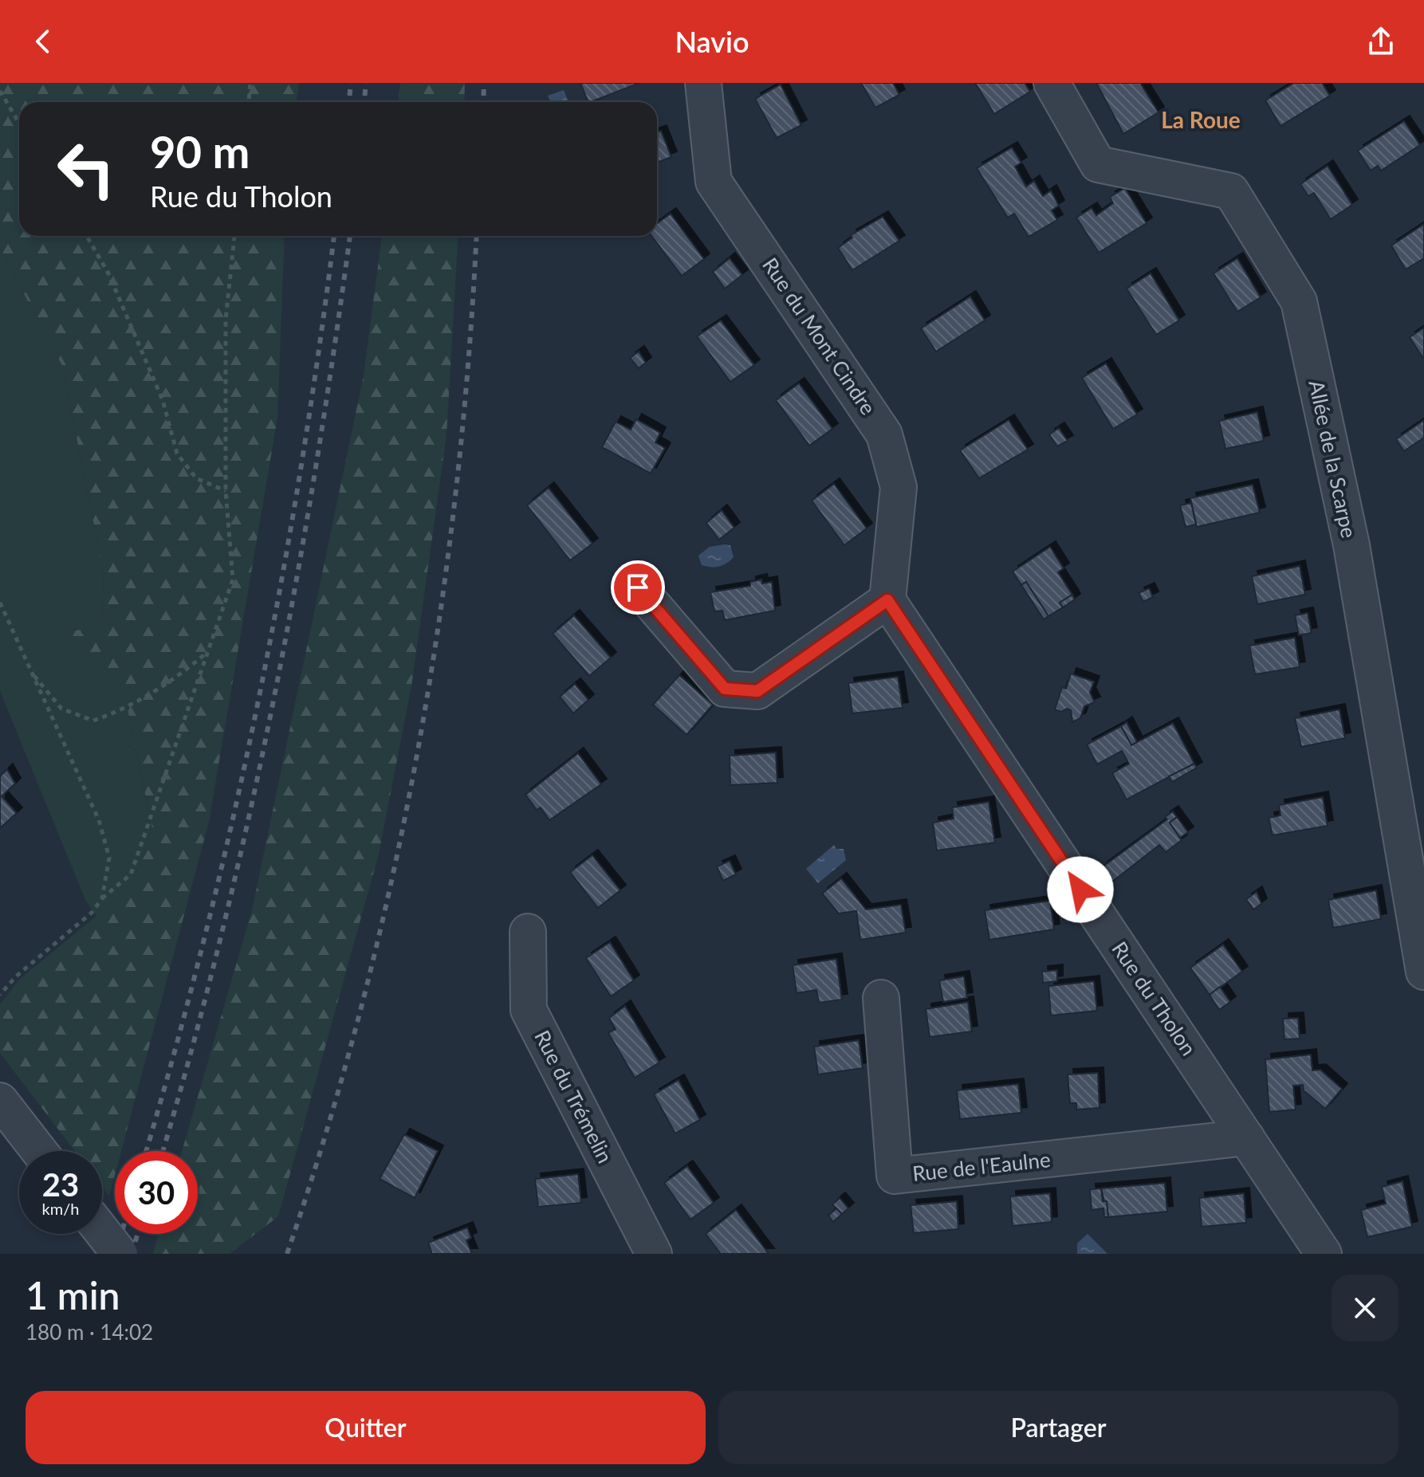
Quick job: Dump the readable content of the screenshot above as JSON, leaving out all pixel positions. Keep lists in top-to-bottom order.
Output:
{
  "streets": {
    "street": [
      "Rue du Mont Cindre",
      "Allée de la Scarpe",
      "Rue du Tholon",
      "Rue du Trémelin",
      "Rue de l'Eaulne"
    ]
  },
  "crossings": [
    ["Rue du Mont Cindre", "Rue du Tholon"],
    ["Rue du Tholon", "Rue de l'Eaulne"]
  ],
  "districts": ["La Roue"],
  "page": {
    "header": "Navio",
    "turn": ["90 m", "Rue du Tholon"],
    "speed": "23 km/h",
    "limit": "30",
    "heading": ["1 min", "180 m · 14:02"],
    "buttons": ["Quitter", "Partager"]
  }
}
